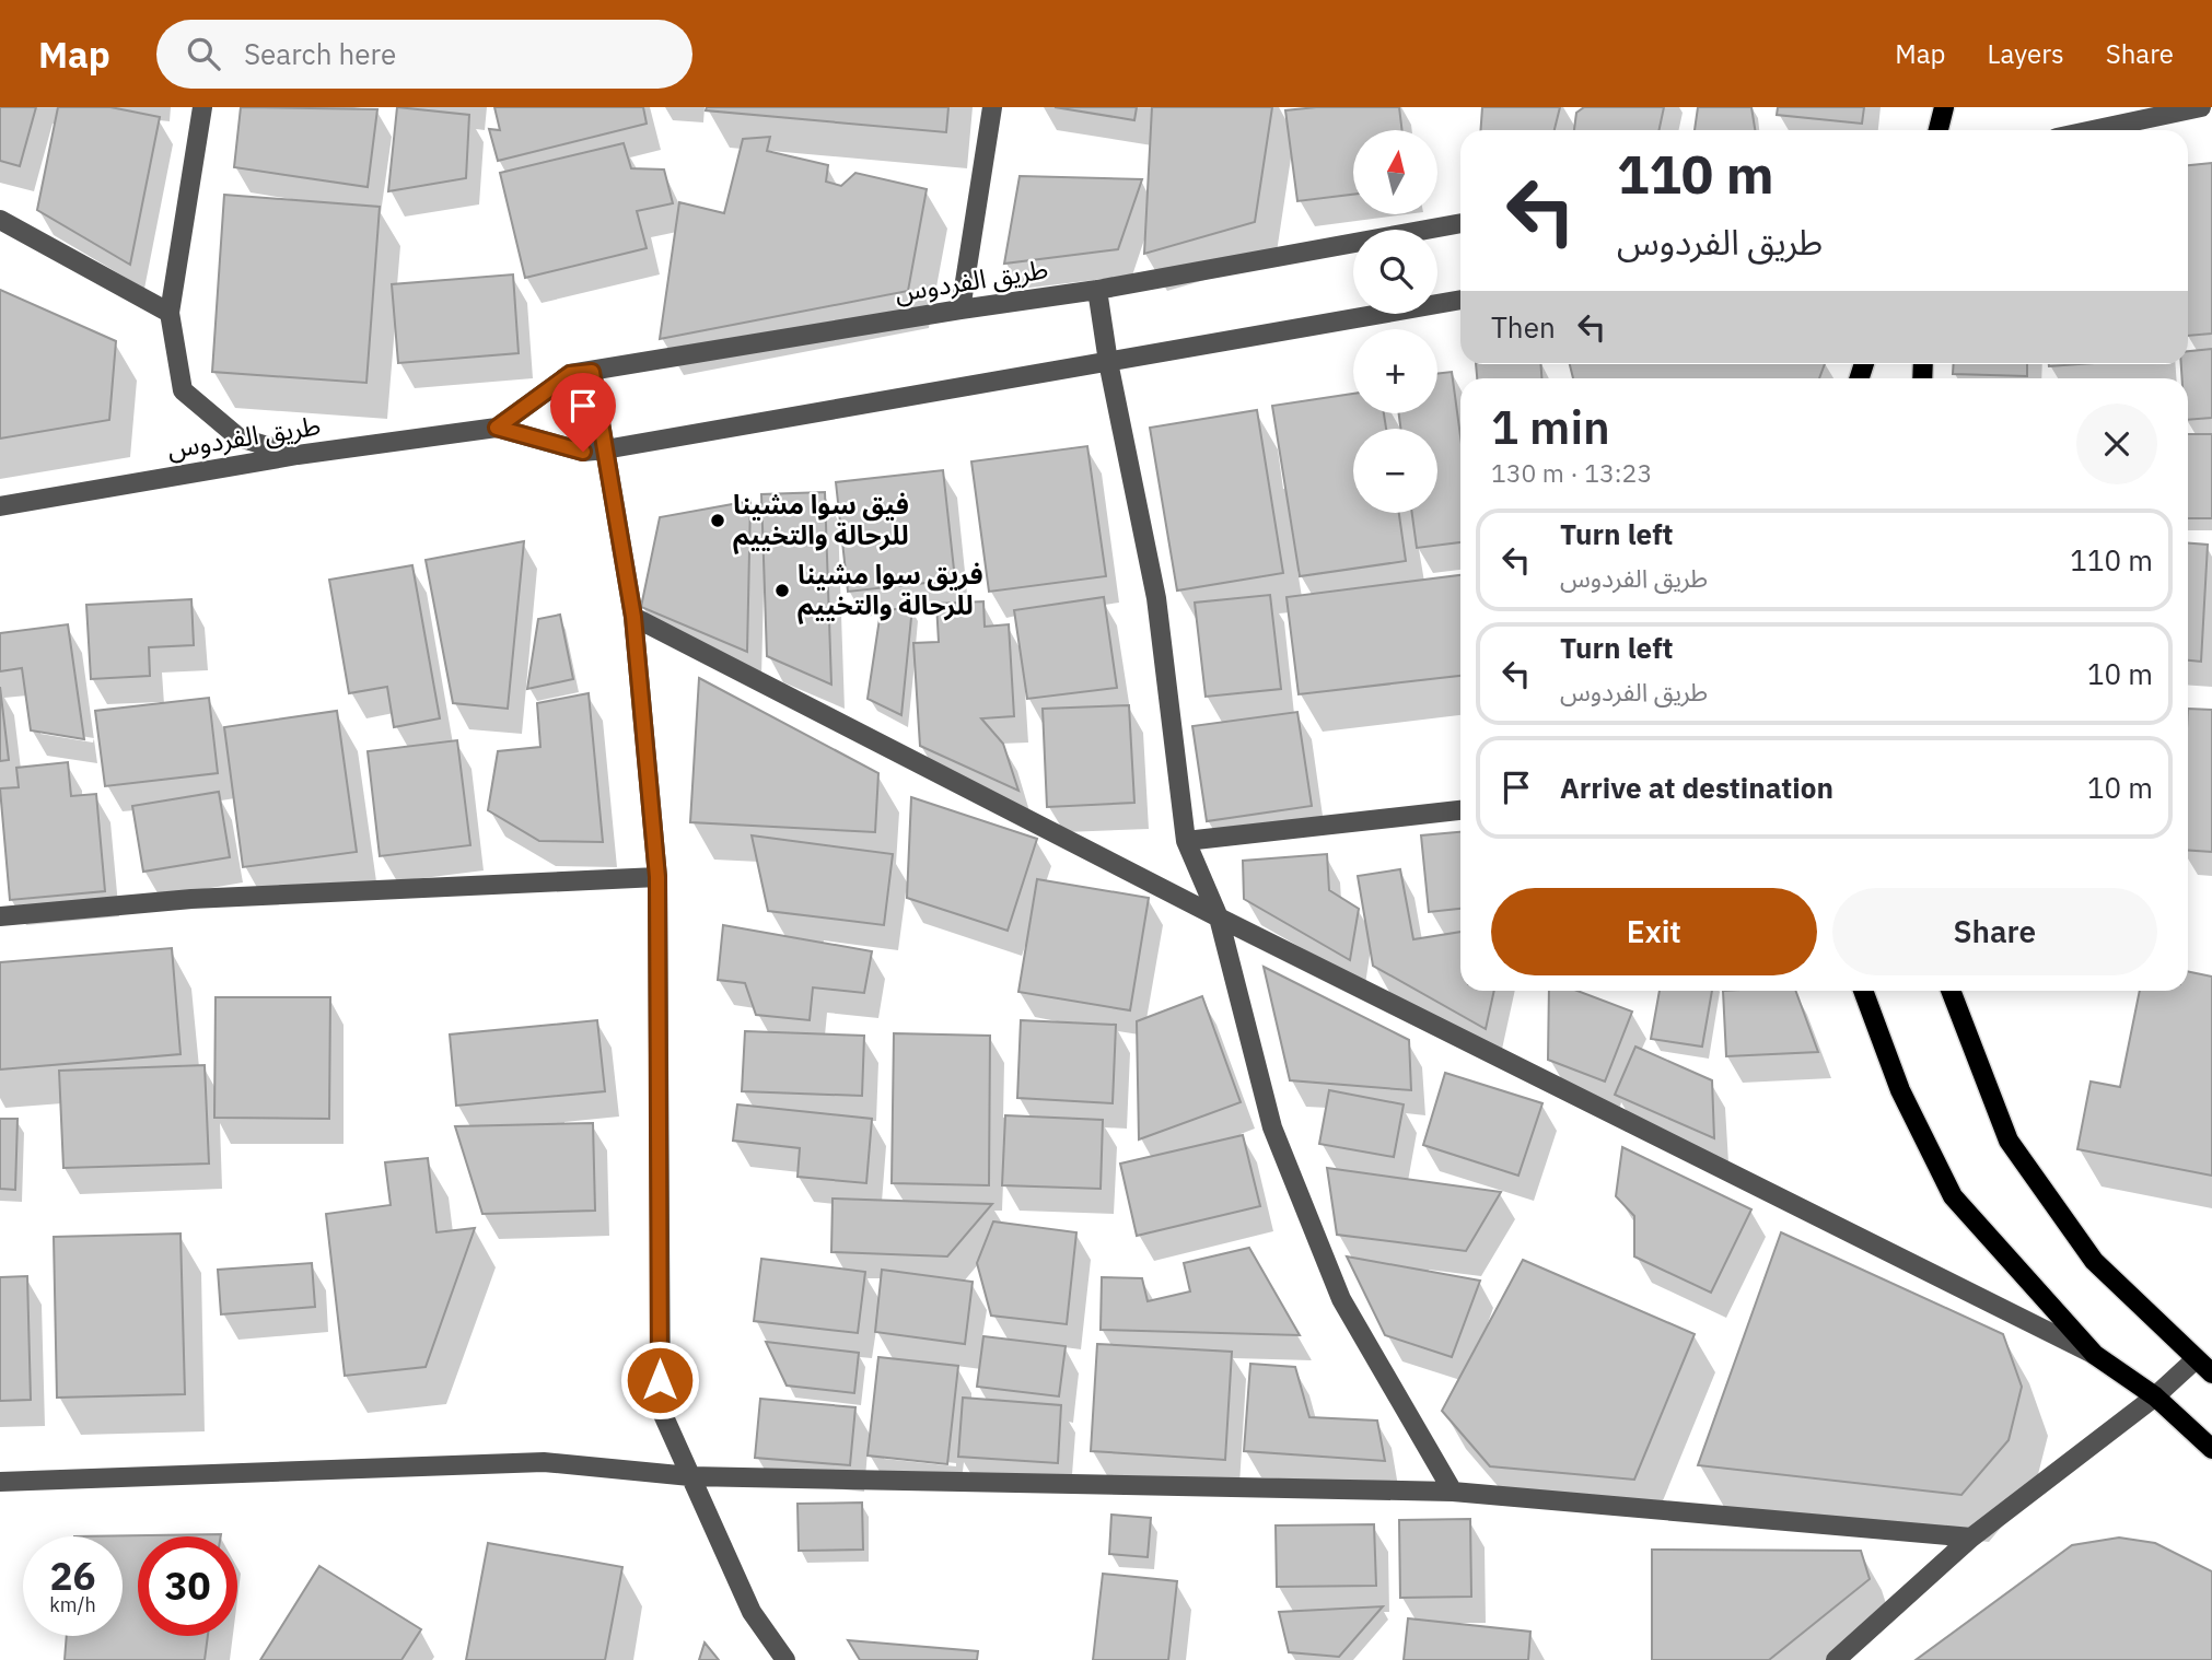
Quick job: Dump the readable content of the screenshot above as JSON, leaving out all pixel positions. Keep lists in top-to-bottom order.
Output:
{
  "streets": {
    "street": ["طريق الفردوس"]
  },
  "places": ["فيق سوا مشينا للرحالة والتخييم", "فريق سوا مشينا للرحالة والتخييم"],
  "north": "top",
  "page": {
    "header": "Map",
    "search": "Search here",
    "nav": ["Map", "Layers", "Share"],
    "map_buttons": ["+", "−"],
    "turn": ["110 m", "طريق الفردوس"],
    "then": "Then",
    "heading": ["1 min", "130 m · 13:23"],
    "list": [
      {
        "name": "Turn left",
        "note": "طريق الفردوس",
        "value": "110 m"
      },
      {
        "name": "Turn left",
        "note": "طريق الفردوس",
        "value": "10 m"
      },
      {
        "name": "Arrive at destination",
        "value": "10 m"
      }
    ],
    "buttons": ["Exit", "Share"],
    "speed": "26 km/h",
    "limit": "30"
  }
}
